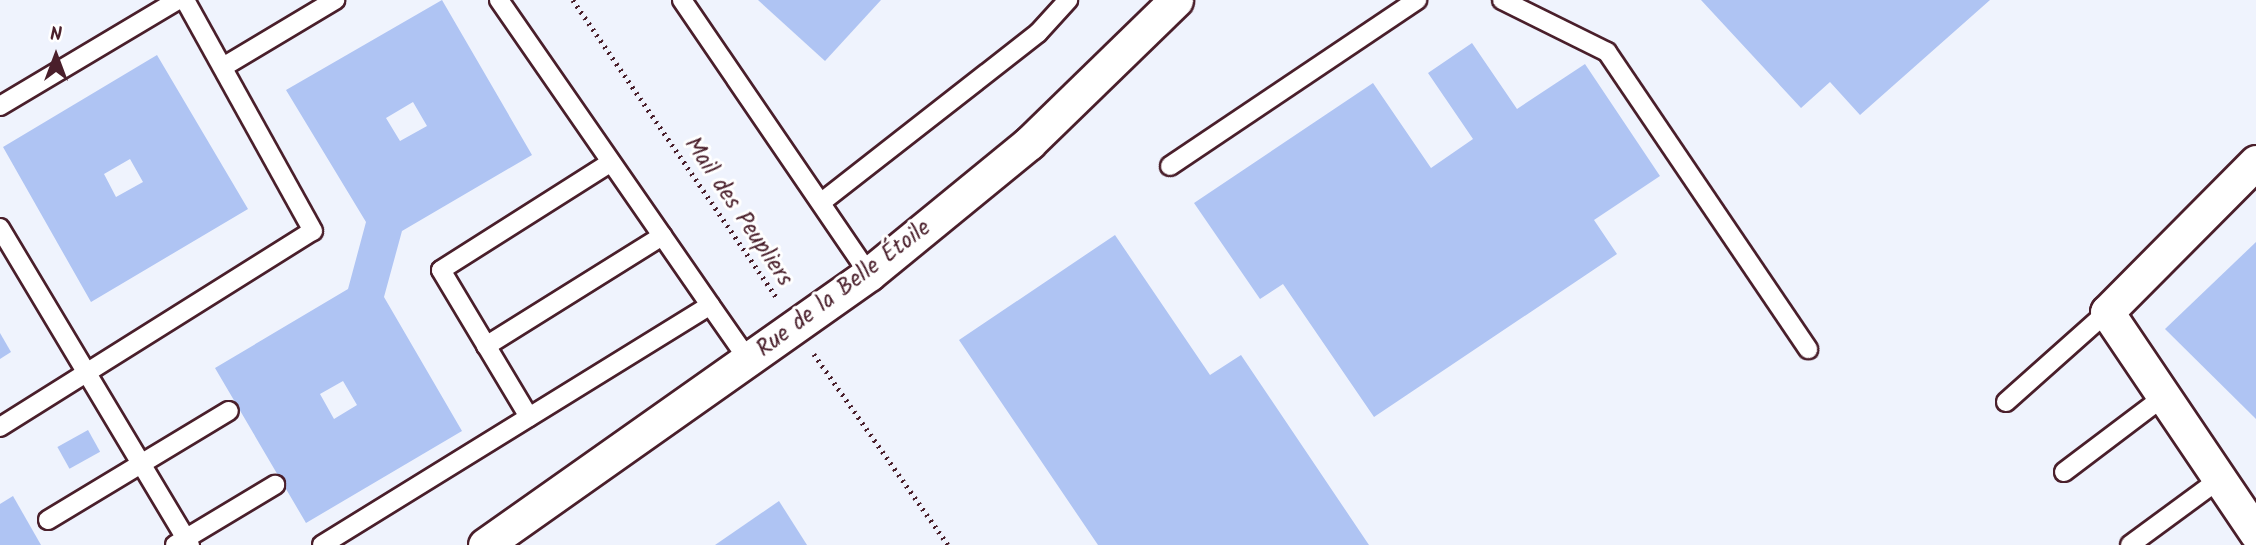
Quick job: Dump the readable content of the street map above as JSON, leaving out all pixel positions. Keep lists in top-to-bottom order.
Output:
{
  "streets": {
    "street": ["Rue de la Belle Étoile"],
    "path": ["Mail des Peupliers"]
  },
  "crossings": [
    ["Mail des Peupliers", "Rue de la Belle Étoile"]
  ],
  "north": "top"
}
